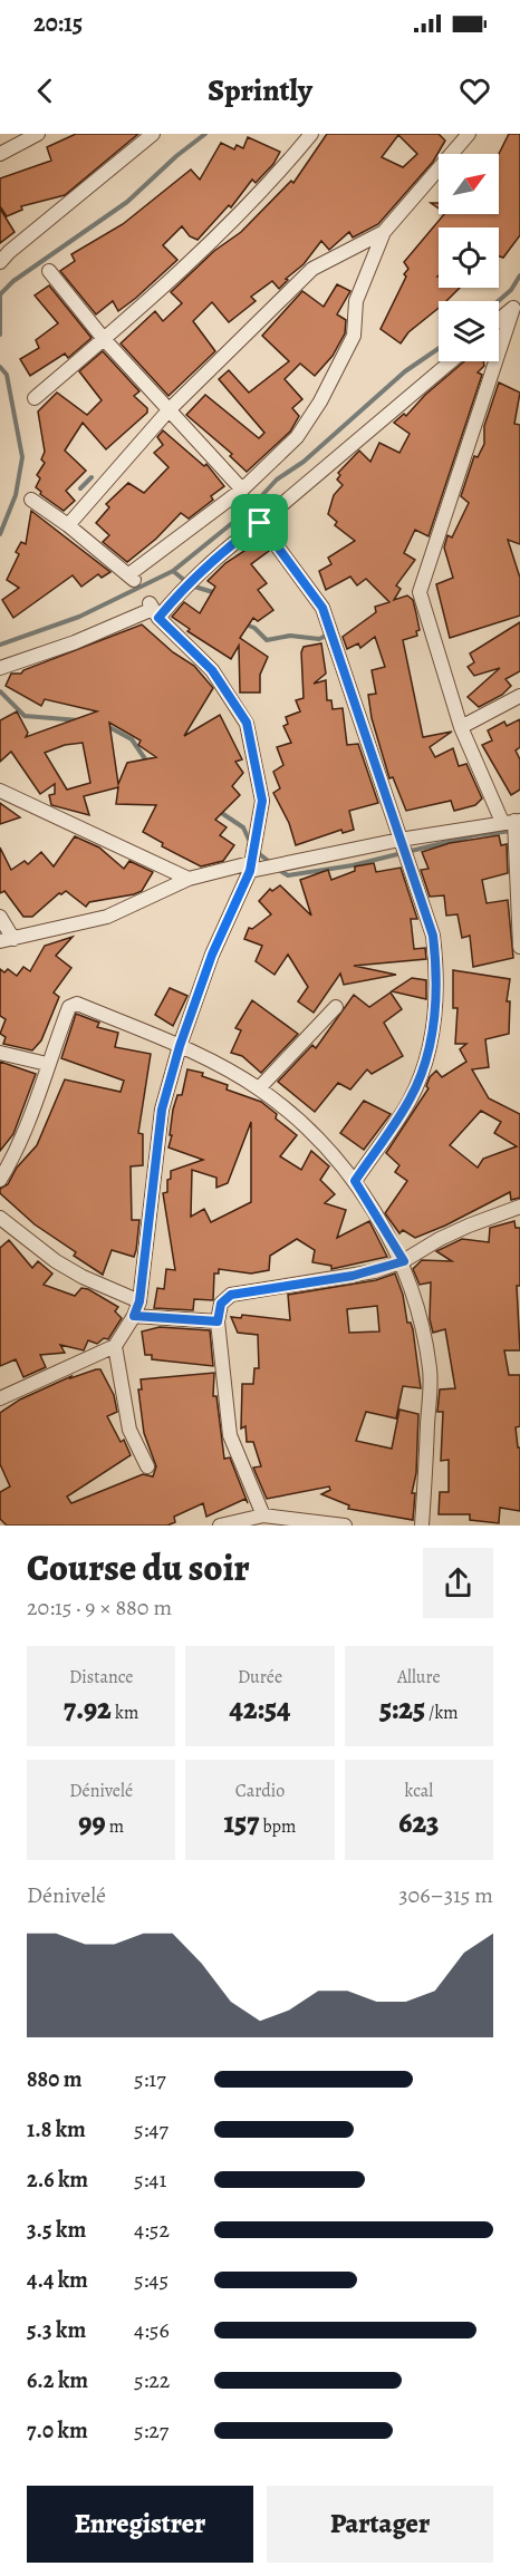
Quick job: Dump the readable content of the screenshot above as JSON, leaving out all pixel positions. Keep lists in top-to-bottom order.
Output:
{
  "north": "top right",
  "page": {
    "status": "20:15",
    "header": "Sprintly",
    "heading": ["Course du soir", "20:15 · 9 × 880 m"],
    "stats": [
      ["Distance", "7.92 km"],
      ["Durée", "42:54"],
      ["Allure", "5:25 /km"],
      ["Dénivelé", "99 m"],
      ["Cardio", "157 bpm"],
      ["kcal", "623"]
    ],
    "chart": ["Dénivelé", "306–315 m"],
    "list": [
      {
        "name": "880 m",
        "note": "5:17"
      },
      {
        "name": "1.8 km",
        "note": "5:47"
      },
      {
        "name": "2.6 km",
        "note": "5:41"
      },
      {
        "name": "3.5 km",
        "note": "4:52"
      },
      {
        "name": "4.4 km",
        "note": "5:45"
      },
      {
        "name": "5.3 km",
        "note": "4:56"
      },
      {
        "name": "6.2 km",
        "note": "5:22"
      },
      {
        "name": "7.0 km",
        "note": "5:27"
      }
    ],
    "buttons": ["Enregistrer", "Partager"]
  }
}
